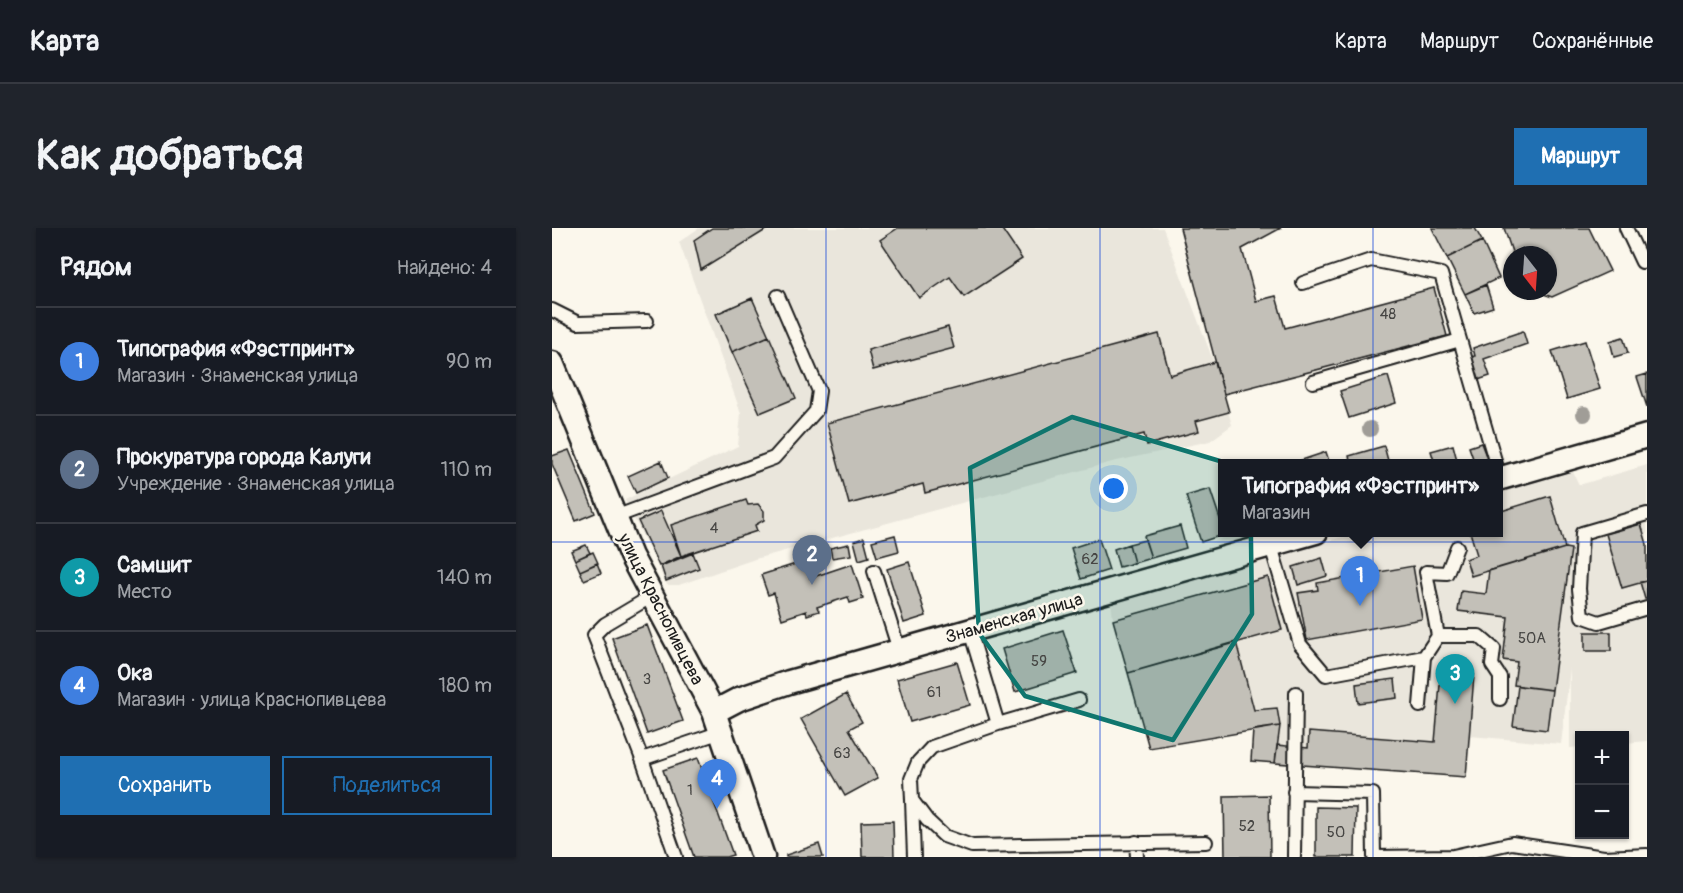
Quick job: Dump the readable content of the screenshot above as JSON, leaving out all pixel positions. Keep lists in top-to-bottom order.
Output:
{
  "streets": {
    "street": ["улица Краснопивцева", "Знаменская улица"]
  },
  "crossings": [
    ["улица Краснопивцева", "Знаменская улица"]
  ],
  "house_numbers": [
    "48",
    "4",
    "62",
    "50А",
    "59",
    "3",
    "61",
    "63",
    "1",
    "52",
    "50"
  ],
  "north": "bottom",
  "page": {
    "header": "Карта",
    "nav": ["Карта", "Маршрут", "Сохранённые"],
    "buttons": [
      "Маршрут",
      ["Сохранить", "Поделиться"]
    ],
    "title": "Как добраться",
    "heading": ["Рядом", "Найдено: 4"],
    "list": [
      {
        "mark": "1",
        "name": "Типография «Фэстпринт»",
        "note": "Магазин · Знаменская улица",
        "value": "90 m"
      },
      {
        "mark": "2",
        "name": "Прокуратура города Калуги",
        "note": "Учреждение · Знаменская улица",
        "value": "110 m"
      },
      {
        "mark": "3",
        "name": "Самшит",
        "note": "Место",
        "value": "140 m"
      },
      {
        "mark": "4",
        "name": "Ока",
        "note": "Магазин · улица Краснопивцева",
        "value": "180 m"
      }
    ],
    "popup": ["Типография «Фэстпринт»", "Магазин"],
    "pins": [
      "2",
      "1",
      "3",
      "4"
    ],
    "map_buttons": ["+", "−"]
  }
}
